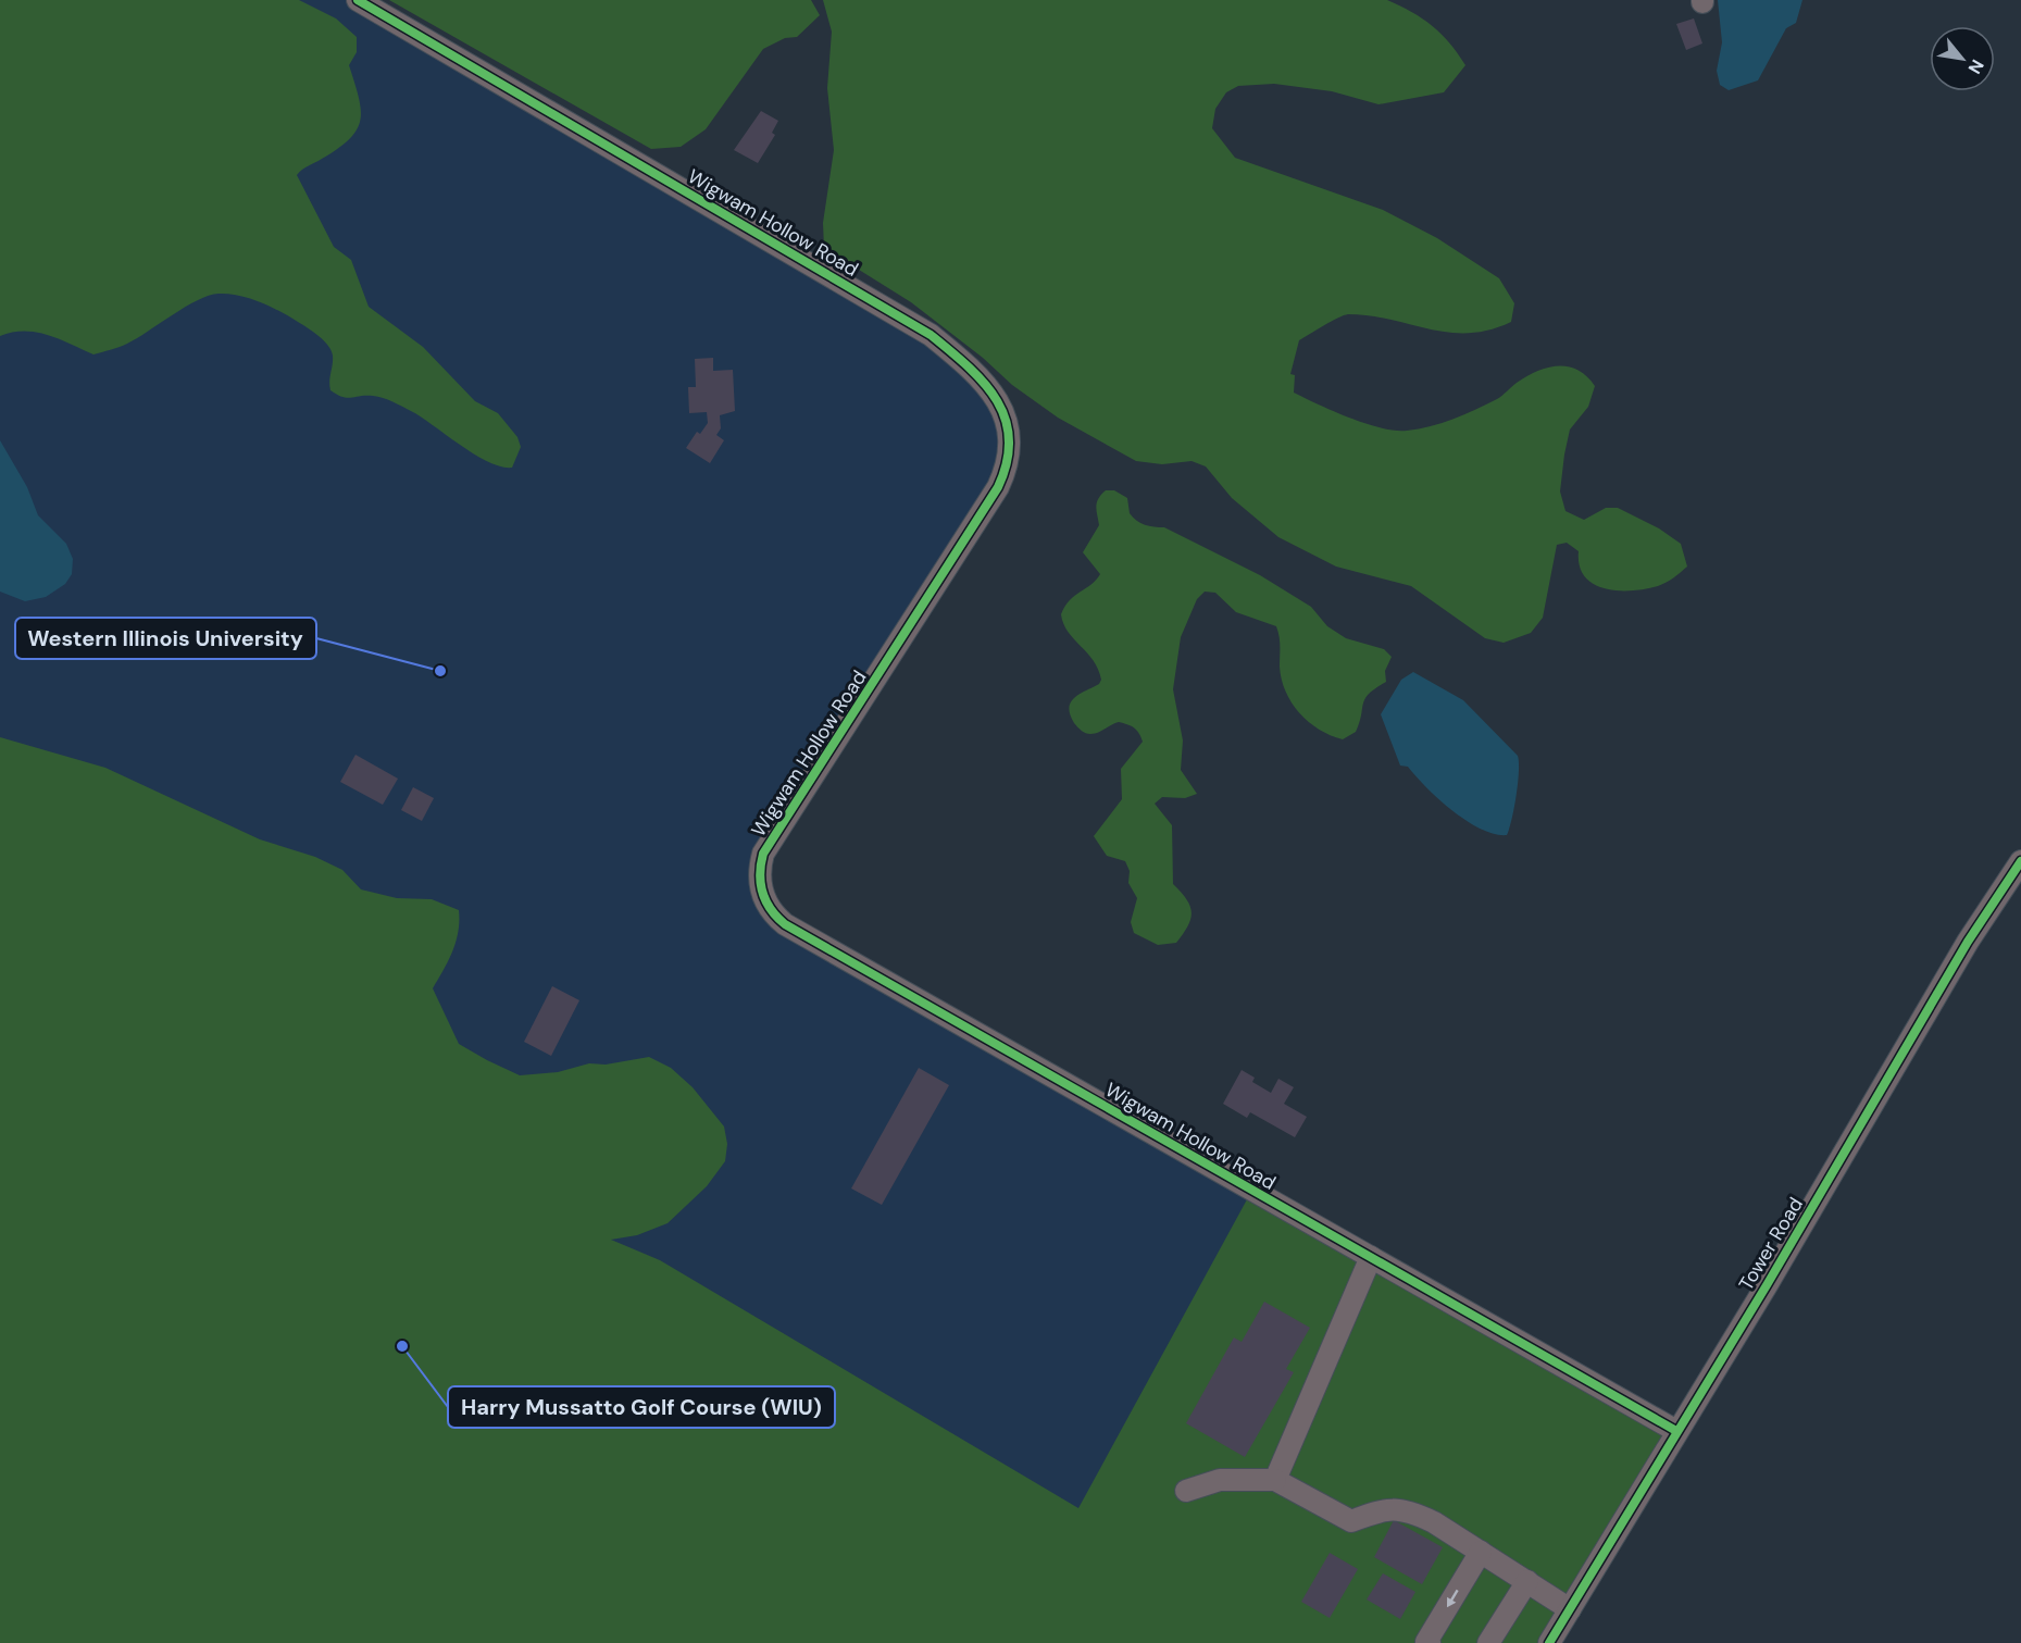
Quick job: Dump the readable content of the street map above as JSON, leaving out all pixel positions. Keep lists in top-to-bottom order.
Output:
{
  "streets": {
    "street": ["Wigwam Hollow Road", "Tower Road"]
  },
  "crossings": [
    ["Wigwam Hollow Road", "Tower Road"]
  ],
  "places": ["Western Illinois University", "Harry Mussatto Golf Course (WIU)"],
  "north": "bottom right"
}
